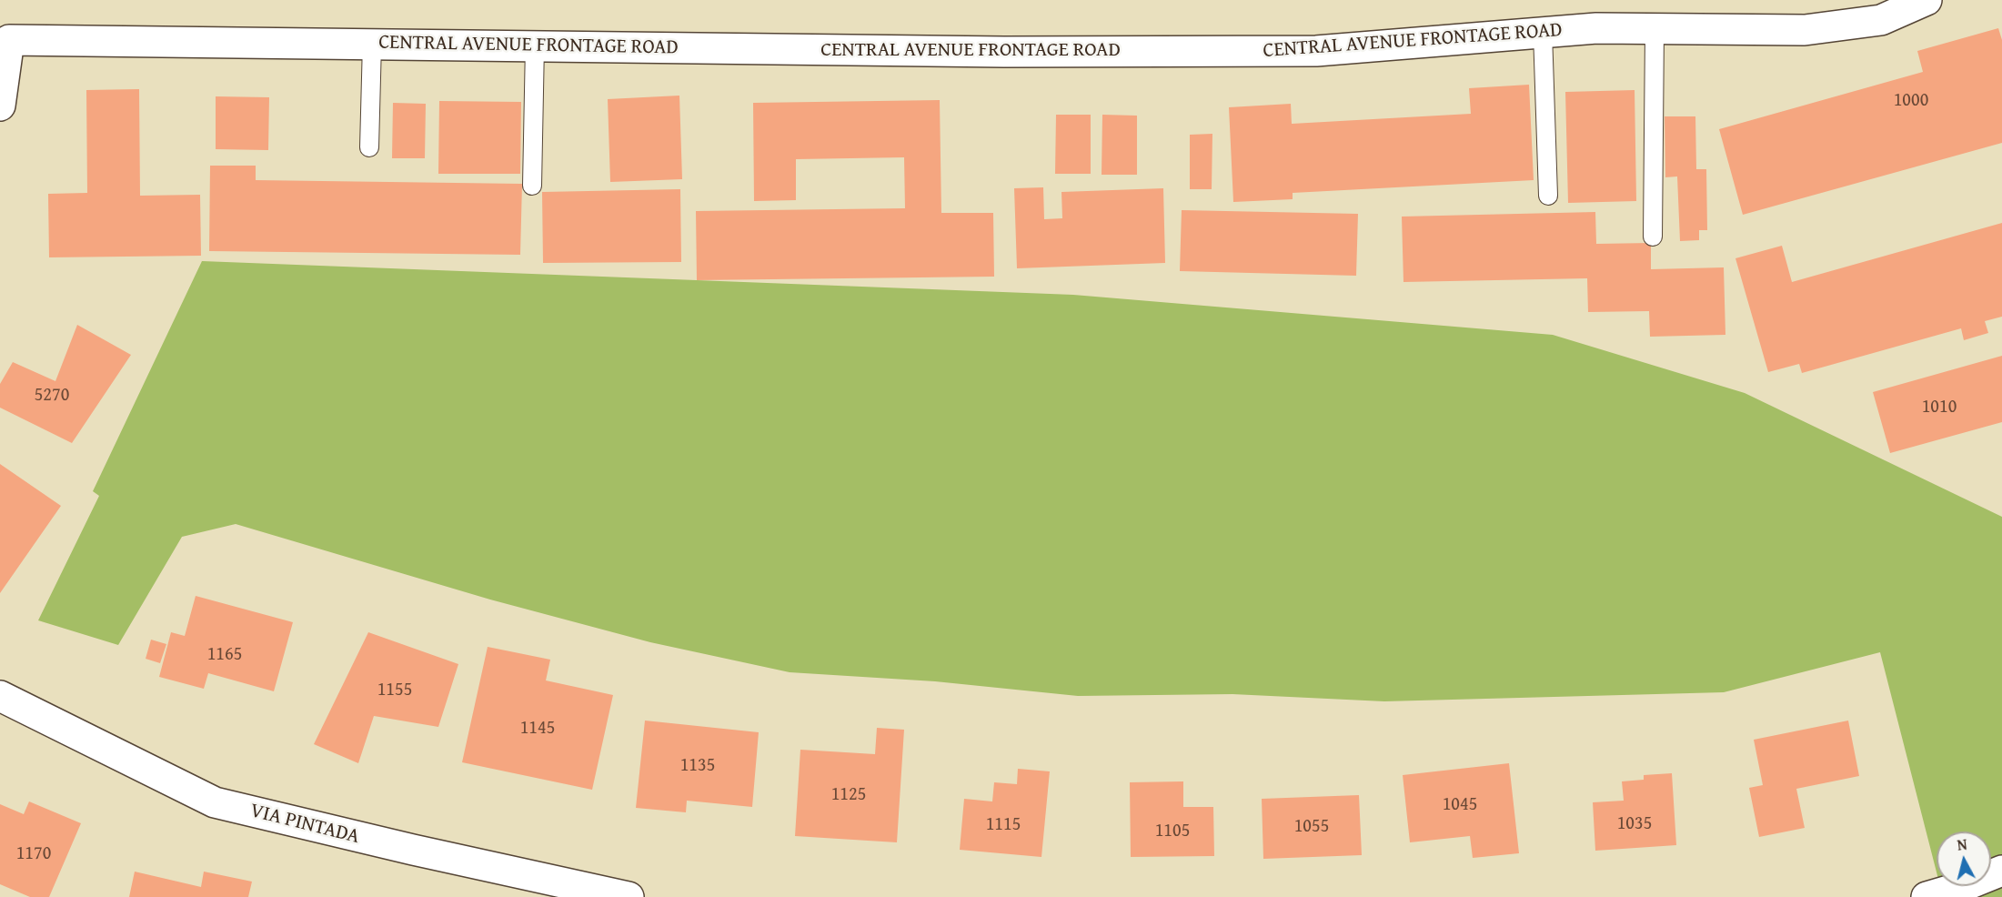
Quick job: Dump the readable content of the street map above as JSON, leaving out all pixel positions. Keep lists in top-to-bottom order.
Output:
{
  "streets": {
    "street": ["CENTRAL AVENUE FRONTAGE ROAD", "VIA PINTADA"]
  },
  "house_numbers": [
    "1000",
    "5270",
    "1010",
    "1165",
    "1155",
    "1145",
    "1135",
    "1125",
    "1045",
    "1035",
    "1115",
    "1055",
    "1105",
    "1170"
  ],
  "north": "top"
}
